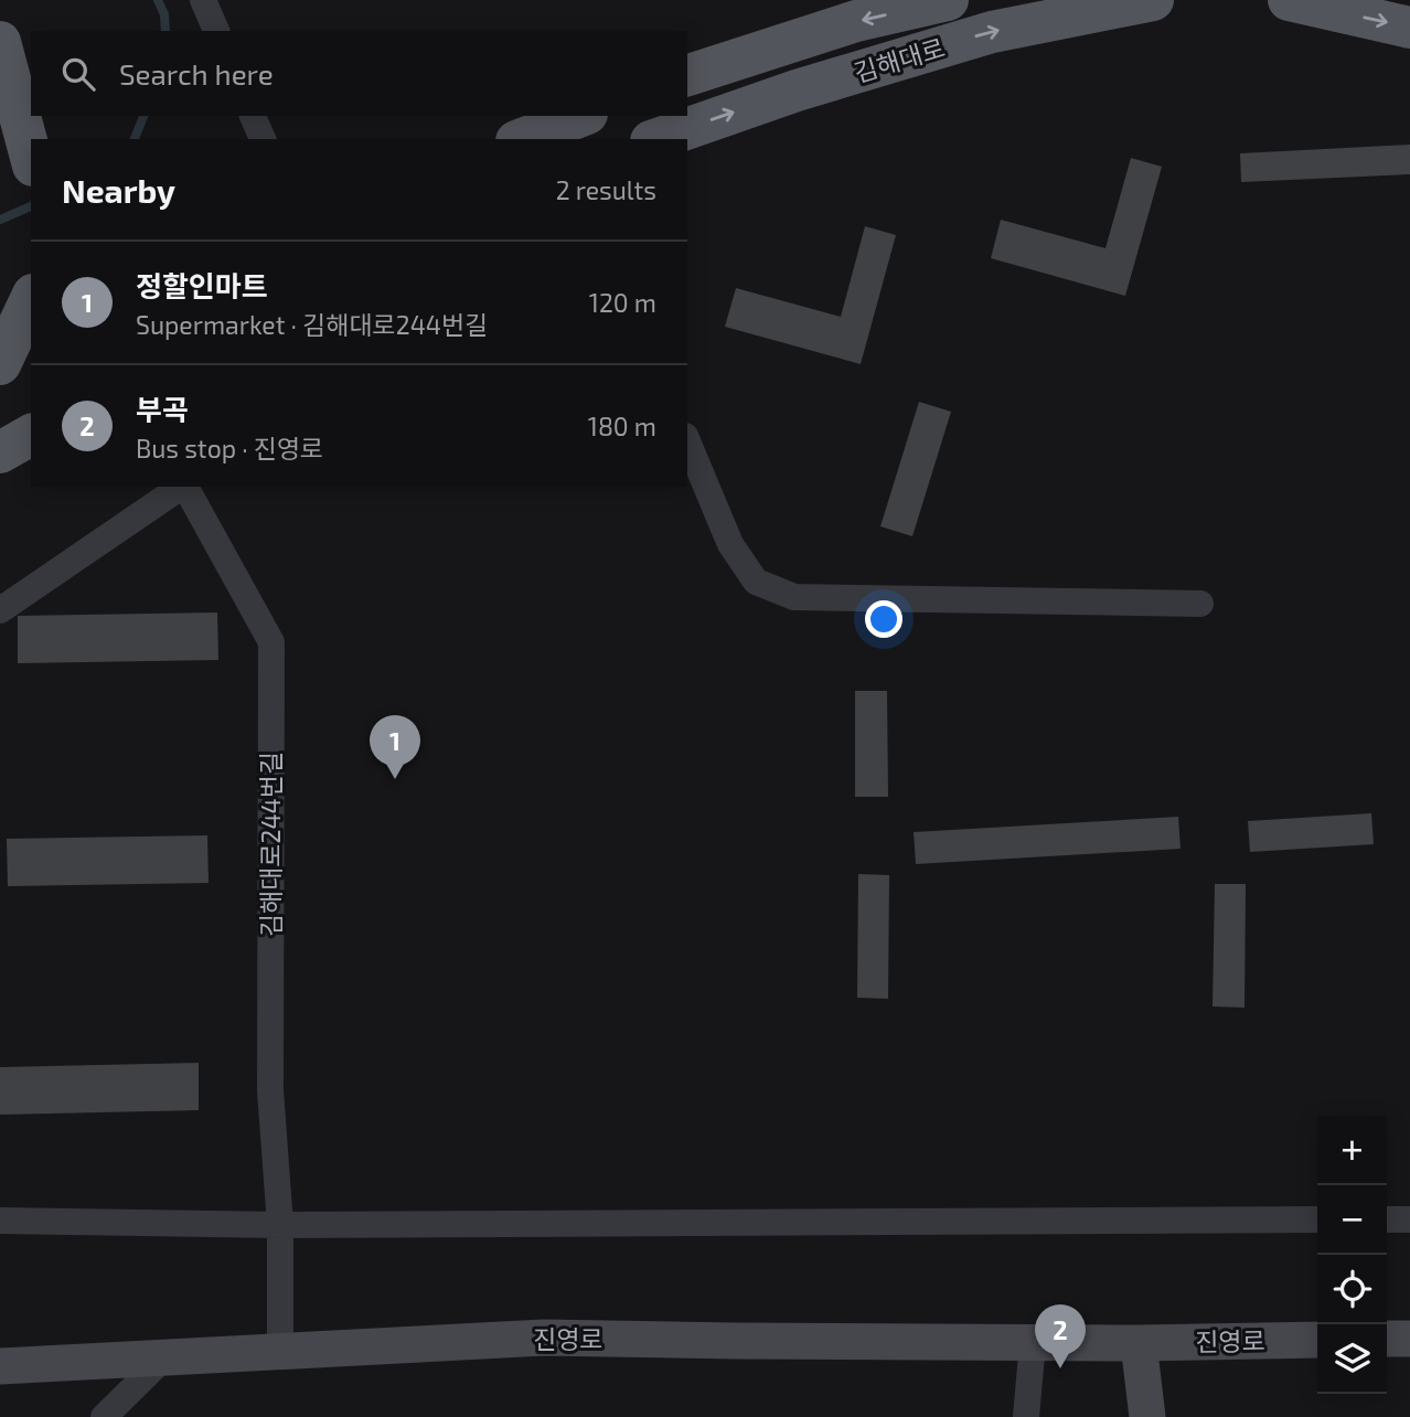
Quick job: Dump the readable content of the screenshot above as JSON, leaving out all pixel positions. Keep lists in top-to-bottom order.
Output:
{
  "streets": {
    "main road": ["김해대로", "진영로"],
    "street": ["김해대로244번길"]
  },
  "crossings": [
    ["김해대로244번길", "진영로"]
  ],
  "page": {
    "search": "Search here",
    "heading": ["Nearby", "2 results"],
    "list": [
      {
        "mark": "1",
        "name": "정할인마트",
        "note": "Supermarket · 김해대로244번길",
        "value": "120 m"
      },
      {
        "mark": "2",
        "name": "부곡",
        "note": "Bus stop · 진영로",
        "value": "180 m"
      }
    ],
    "pins": ["1", "2"],
    "map_buttons": ["+", "−"]
  }
}
